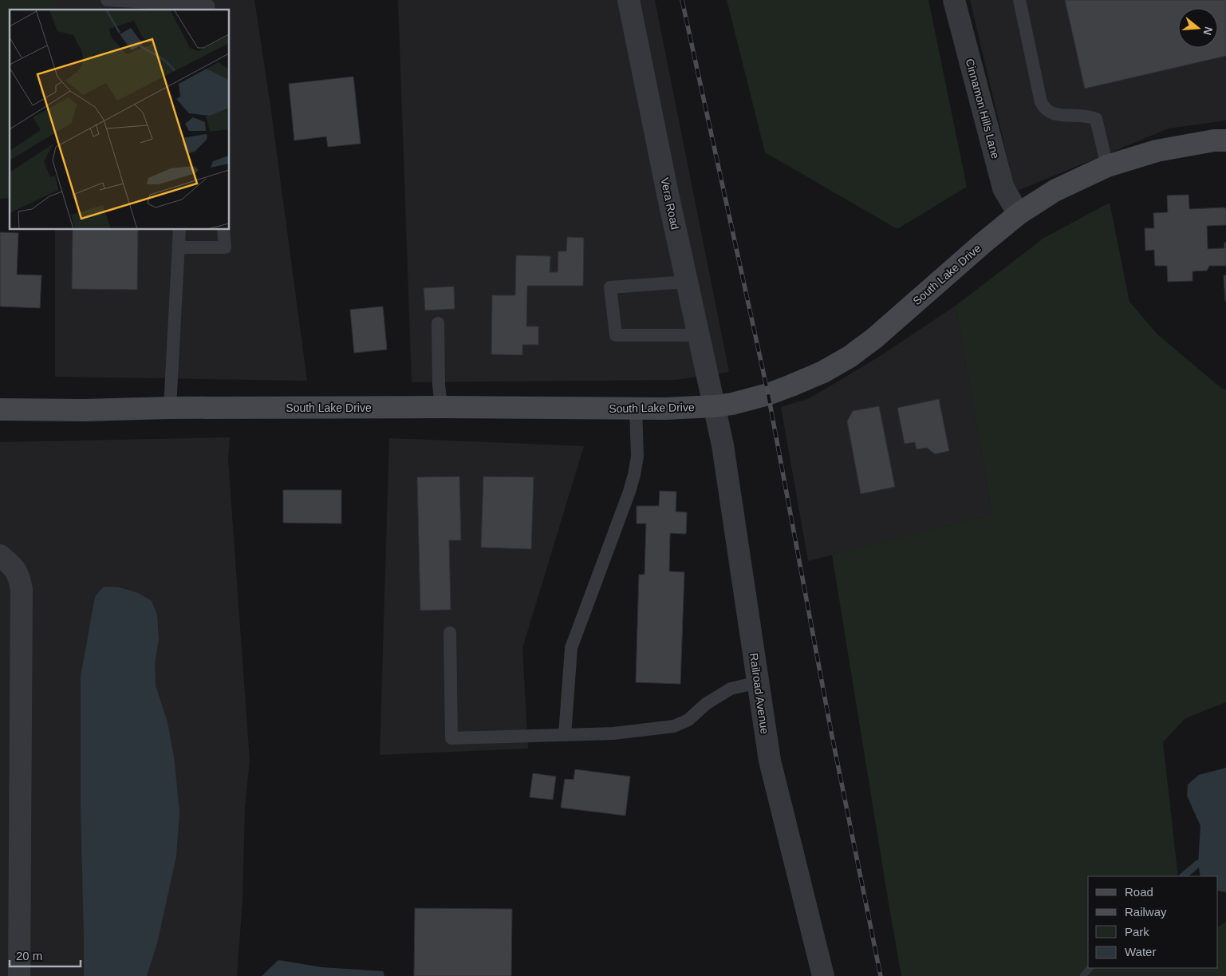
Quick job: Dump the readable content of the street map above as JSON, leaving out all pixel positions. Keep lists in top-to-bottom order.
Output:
{
  "streets": {
    "main road": ["South Lake Drive"],
    "street": ["Cinnamon Hills Lane", "Vera Road", "Railroad Avenue"]
  },
  "crossings": [
    ["Cinnamon Hills Lane", "South Lake Drive"],
    ["Vera Road", "South Lake Drive"],
    ["Vera Road", "Railroad Avenue"],
    ["South Lake Drive", "Railroad Avenue"]
  ],
  "legend": [
    "Road",
    "Railway",
    "Park",
    "Water"
  ],
  "scale_bar": "20 m",
  "north": "right"
}
